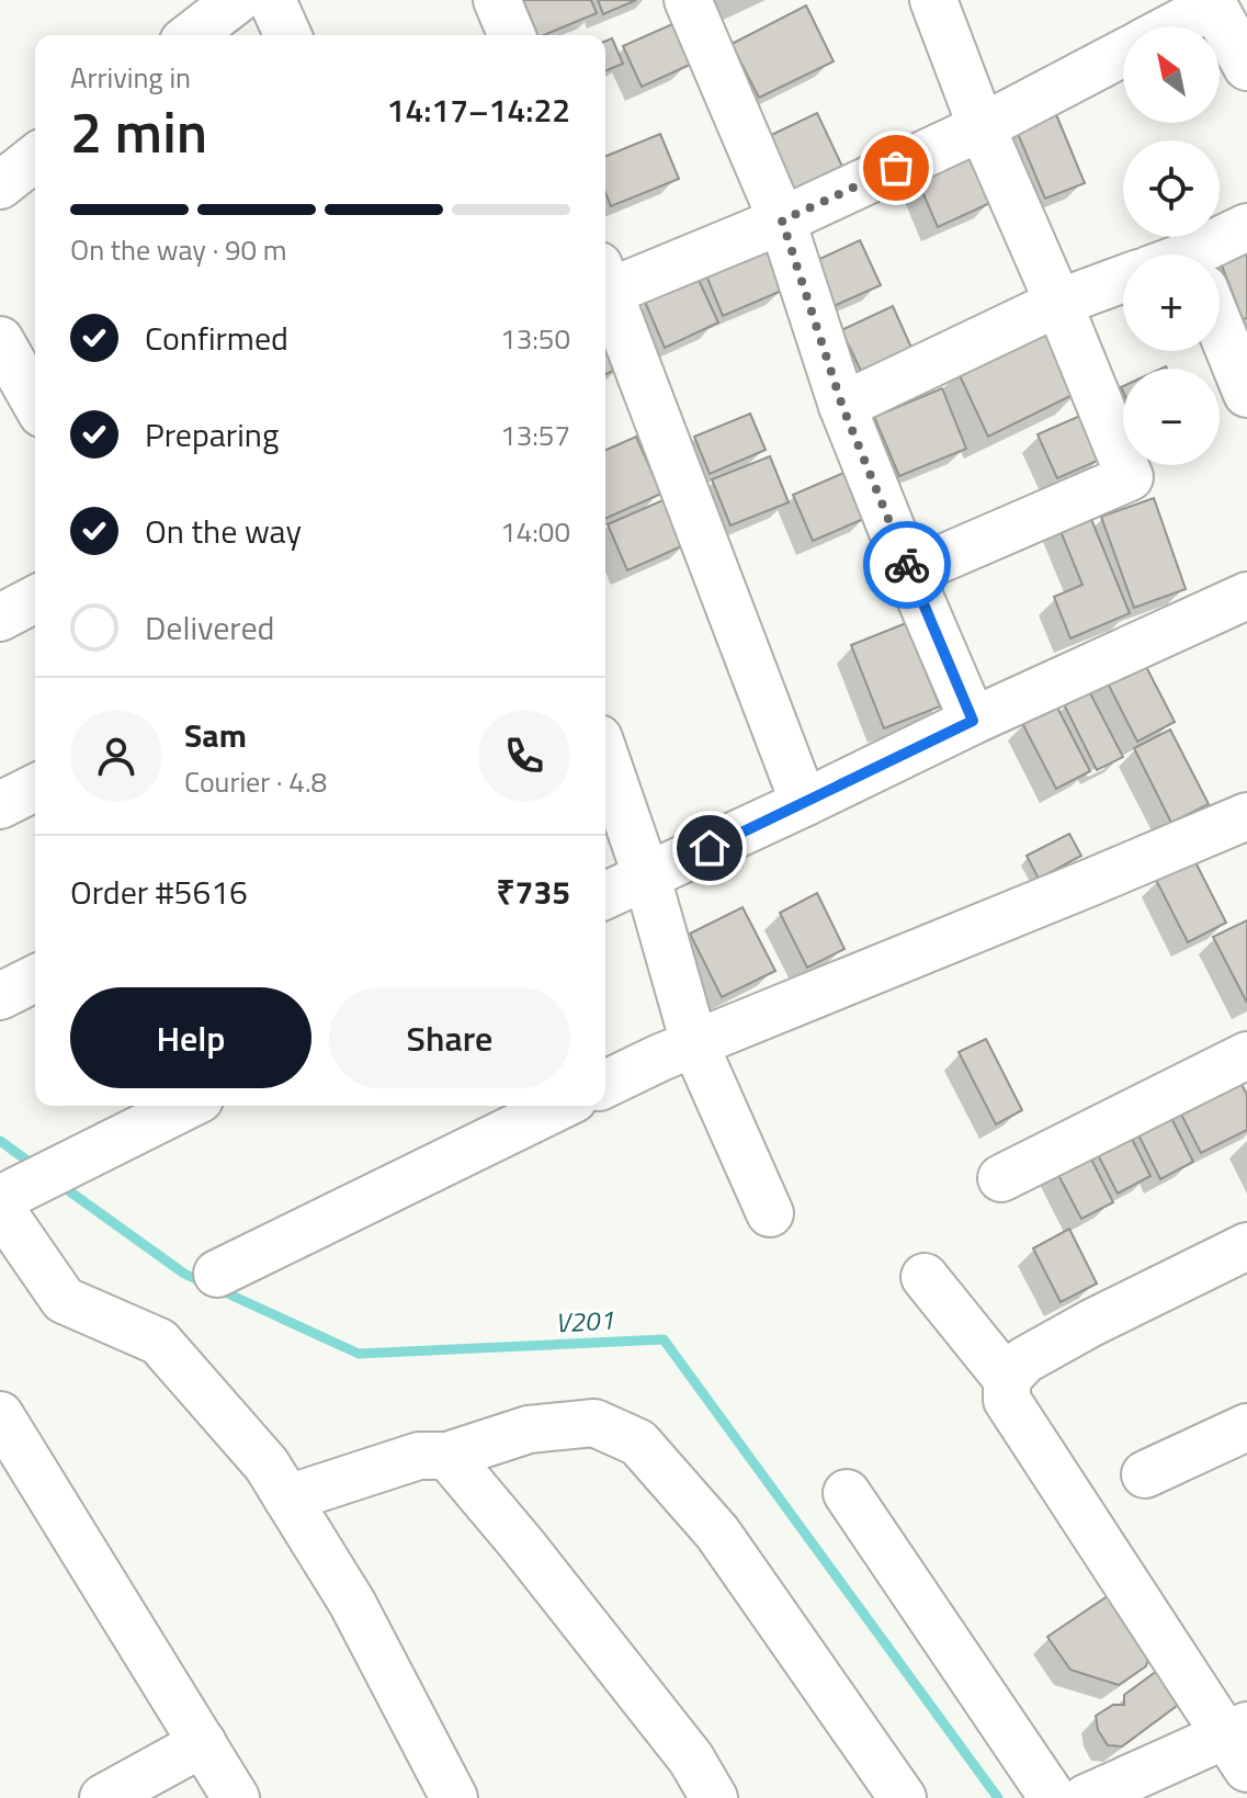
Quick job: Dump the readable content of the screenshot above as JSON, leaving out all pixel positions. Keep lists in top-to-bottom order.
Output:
{
  "water": ["V201"],
  "north": "top left",
  "page": {
    "map_buttons": ["+", "−"],
    "heading": ["2 min", "Arriving in", "14:17–14:22"],
    "panel": [
      "Sam",
      "Courier · 4.8",
      "Order #5616",
      "₹735"
    ],
    "bar": "On the way · 90 m",
    "list": [
      ["Confirmed", "13:50"],
      ["Preparing", "13:57"],
      ["On the way", "14:00"],
      "Delivered"
    ],
    "buttons": ["Help", "Share"]
  }
}
